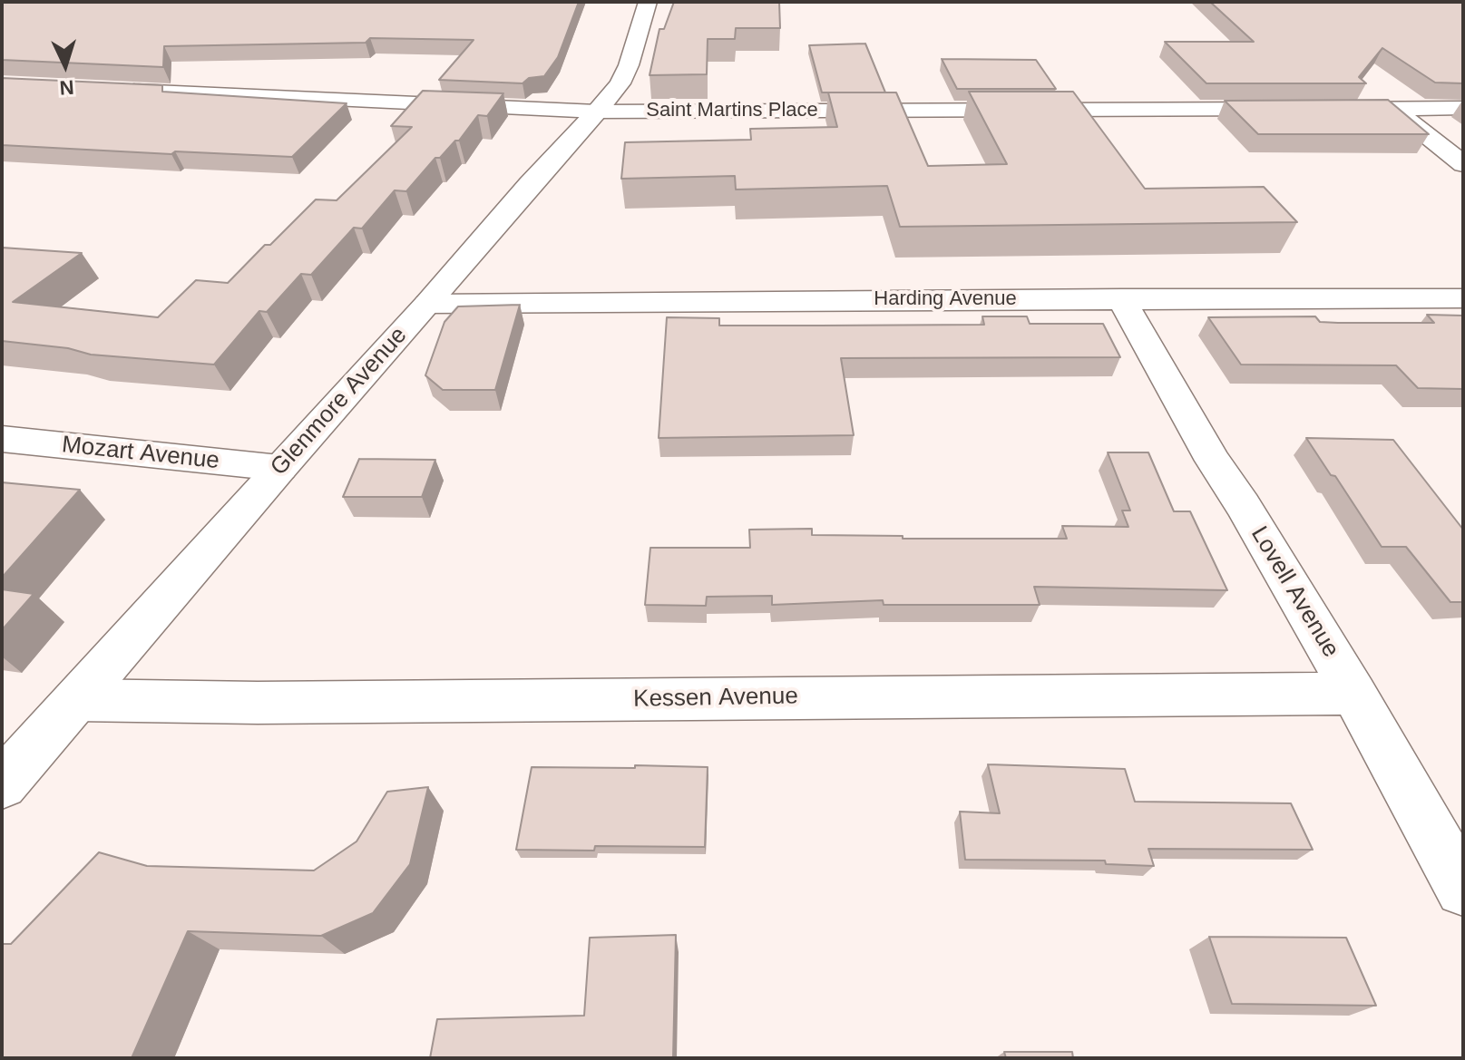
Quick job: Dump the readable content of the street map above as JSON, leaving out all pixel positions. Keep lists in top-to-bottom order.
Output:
{
  "streets": {
    "street": [
      "Saint Martins Place",
      "Harding Avenue",
      "Glenmore Avenue",
      "Mozart Avenue",
      "Lovell Avenue",
      "Kessen Avenue"
    ]
  },
  "crossings": [
    ["Saint Martins Place", "Glenmore Avenue"],
    ["Harding Avenue", "Glenmore Avenue"],
    ["Harding Avenue", "Lovell Avenue"],
    ["Glenmore Avenue", "Mozart Avenue"],
    ["Glenmore Avenue", "Kessen Avenue"],
    ["Lovell Avenue", "Kessen Avenue"]
  ],
  "north": "bottom"
}
